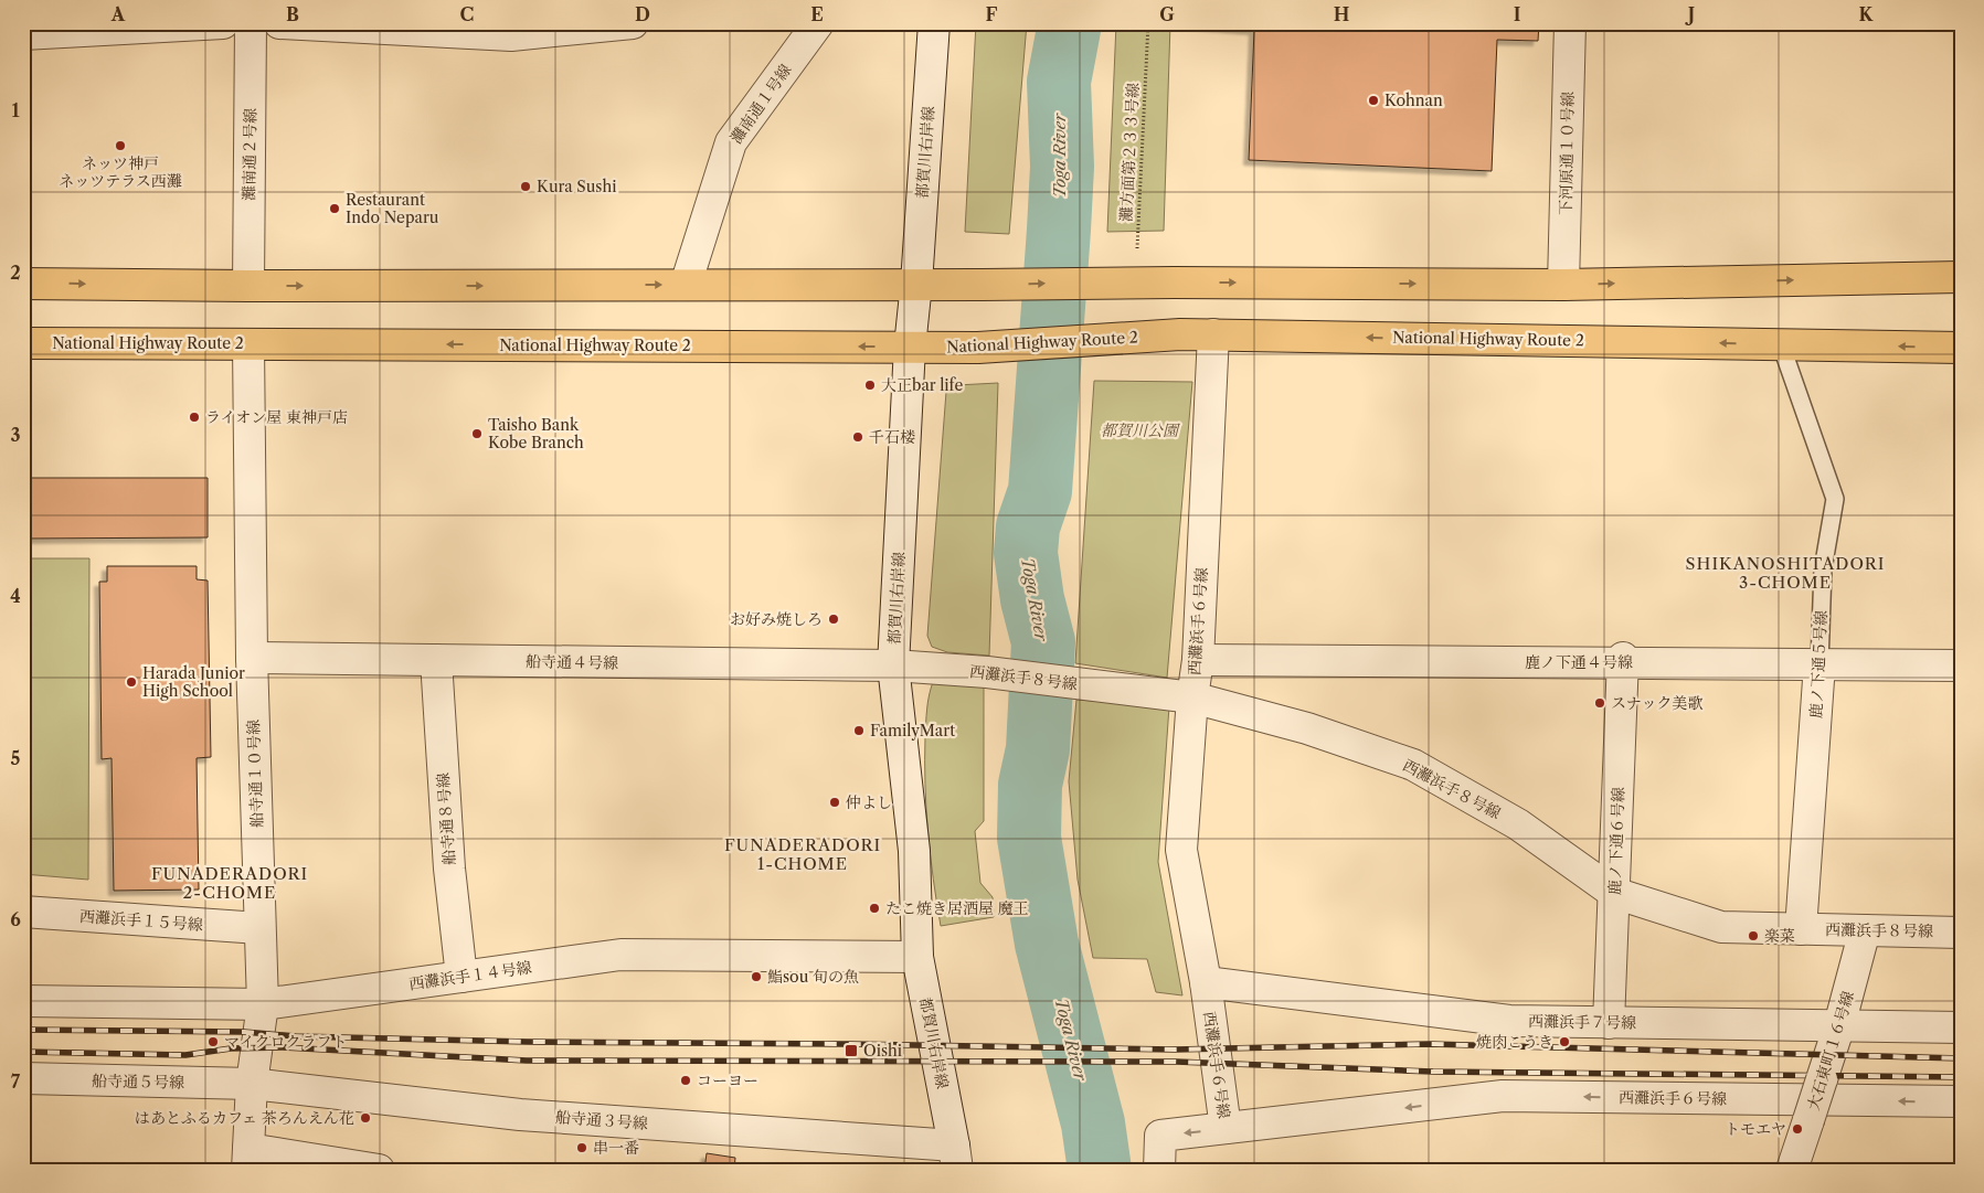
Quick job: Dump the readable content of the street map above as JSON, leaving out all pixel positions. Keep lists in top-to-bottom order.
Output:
{
  "streets": {
    "highway": ["National Highway Route 2"],
    "street": [
      "灘南通１号線",
      "都賀川右岸線",
      "下河原通１０号線",
      "灘南通２号線",
      "西灘浜手６号線",
      "船寺通４号線",
      "鹿ノ下通４号線",
      "鹿ノ下通５号線",
      "西灘浜手８号線",
      "船寺通１０号線",
      "船寺通８号線",
      "鹿ノ下通６号線",
      "西灘浜手１５号線",
      "西灘浜手１４号線",
      "西灘浜手７号線",
      "大石東町１６号線",
      "船寺通５号線",
      "船寺通３号線"
    ],
    "path": ["灘方面第２３３号線"]
  },
  "crossings": [
    ["都賀川右岸線", "National Highway Route 2"],
    ["都賀川右岸線", "船寺通４号線"],
    ["都賀川右岸線", "西灘浜手８号線"],
    ["都賀川右岸線", "西灘浜手１４号線"],
    ["都賀川右岸線", "船寺通３号線"],
    ["National Highway Route 2", "西灘浜手６号線"],
    ["National Highway Route 2", "鹿ノ下通５号線"],
    ["National Highway Route 2", "船寺通１０号線"],
    ["西灘浜手６号線", "鹿ノ下通４号線"],
    ["西灘浜手６号線", "西灘浜手８号線"],
    ["西灘浜手６号線", "西灘浜手７号線"],
    ["船寺通４号線", "西灘浜手８号線"],
    ["船寺通４号線", "船寺通１０号線"],
    ["船寺通４号線", "船寺通８号線"],
    ["鹿ノ下通４号線", "鹿ノ下通５号線"],
    ["鹿ノ下通４号線", "鹿ノ下通６号線"],
    ["鹿ノ下通５号線", "西灘浜手８号線"],
    ["西灘浜手８号線", "鹿ノ下通６号線"],
    ["西灘浜手８号線", "大石東町１６号線"],
    ["船寺通１０号線", "西灘浜手１５号線"],
    ["船寺通１０号線", "西灘浜手１４号線"],
    ["船寺通１０号線", "船寺通５号線"],
    ["船寺通１０号線", "船寺通３号線"],
    ["船寺通８号線", "西灘浜手１４号線"],
    ["鹿ノ下通６号線", "西灘浜手７号線"],
    ["西灘浜手７号線", "大石東町１６号線"],
    ["船寺通５号線", "船寺通３号線"]
  ],
  "one_way": ["西灘浜手６号線"],
  "districts": ["SHIKANOSHITADORI 3-CHOME", "FUNADERADORI 1-CHOME", "FUNADERADORI 2-CHOME"],
  "water": ["Toga River"],
  "parks": ["都賀川公園"],
  "places": {
    "other": [
      "Kohnan",
      "ネッツ神戸 ネッツテラス西灘",
      "Kura Sushi",
      "Restaurant Indo Neparu",
      "大正bar life",
      "ライオン屋 東神戸店",
      "Taisho Bank Kobe Branch",
      "千石楼",
      "お好み焼しろ",
      "Harada Junior High School",
      "スナック美歌",
      "FamilyMart",
      "仲よし",
      "たこ焼き居酒屋 魔王",
      "楽菜",
      "鮨sou 旬の魚",
      "マイクロクラフト",
      "焼肉こうき",
      "コーヨー",
      "はあとふるカフェ 茶ろんえん花",
      "トモエヤ",
      "串一番"
    ],
    "transit": ["Oishi"]
  },
  "grid": {
    "columns": [
      "A",
      "B",
      "C",
      "D",
      "E",
      "F",
      "G",
      "H",
      "I",
      "J",
      "K"
    ],
    "rows": [
      "1",
      "2",
      "3",
      "4",
      "5",
      "6",
      "7"
    ]
  }
}
